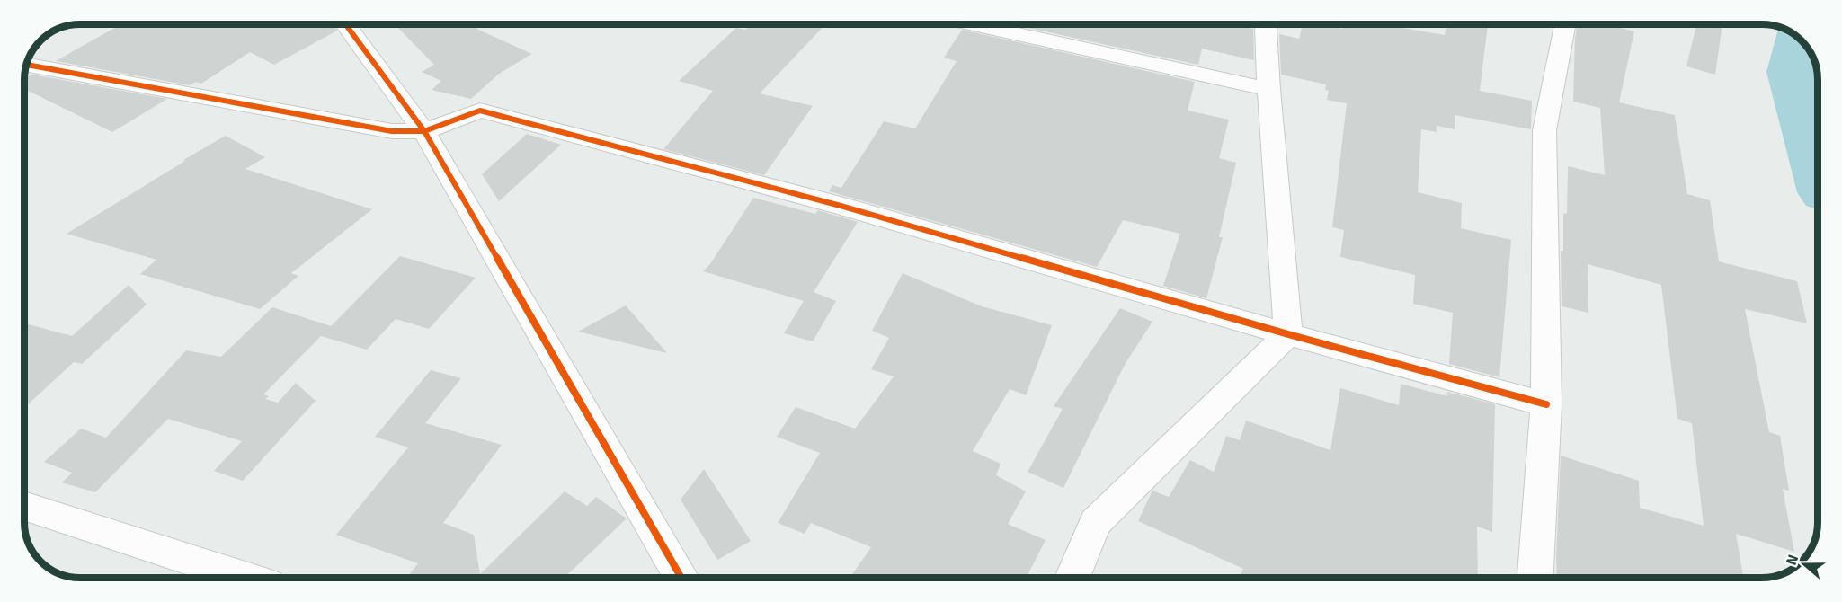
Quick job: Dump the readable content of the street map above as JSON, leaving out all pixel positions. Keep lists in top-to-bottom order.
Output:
{
  "north": "left"
}
